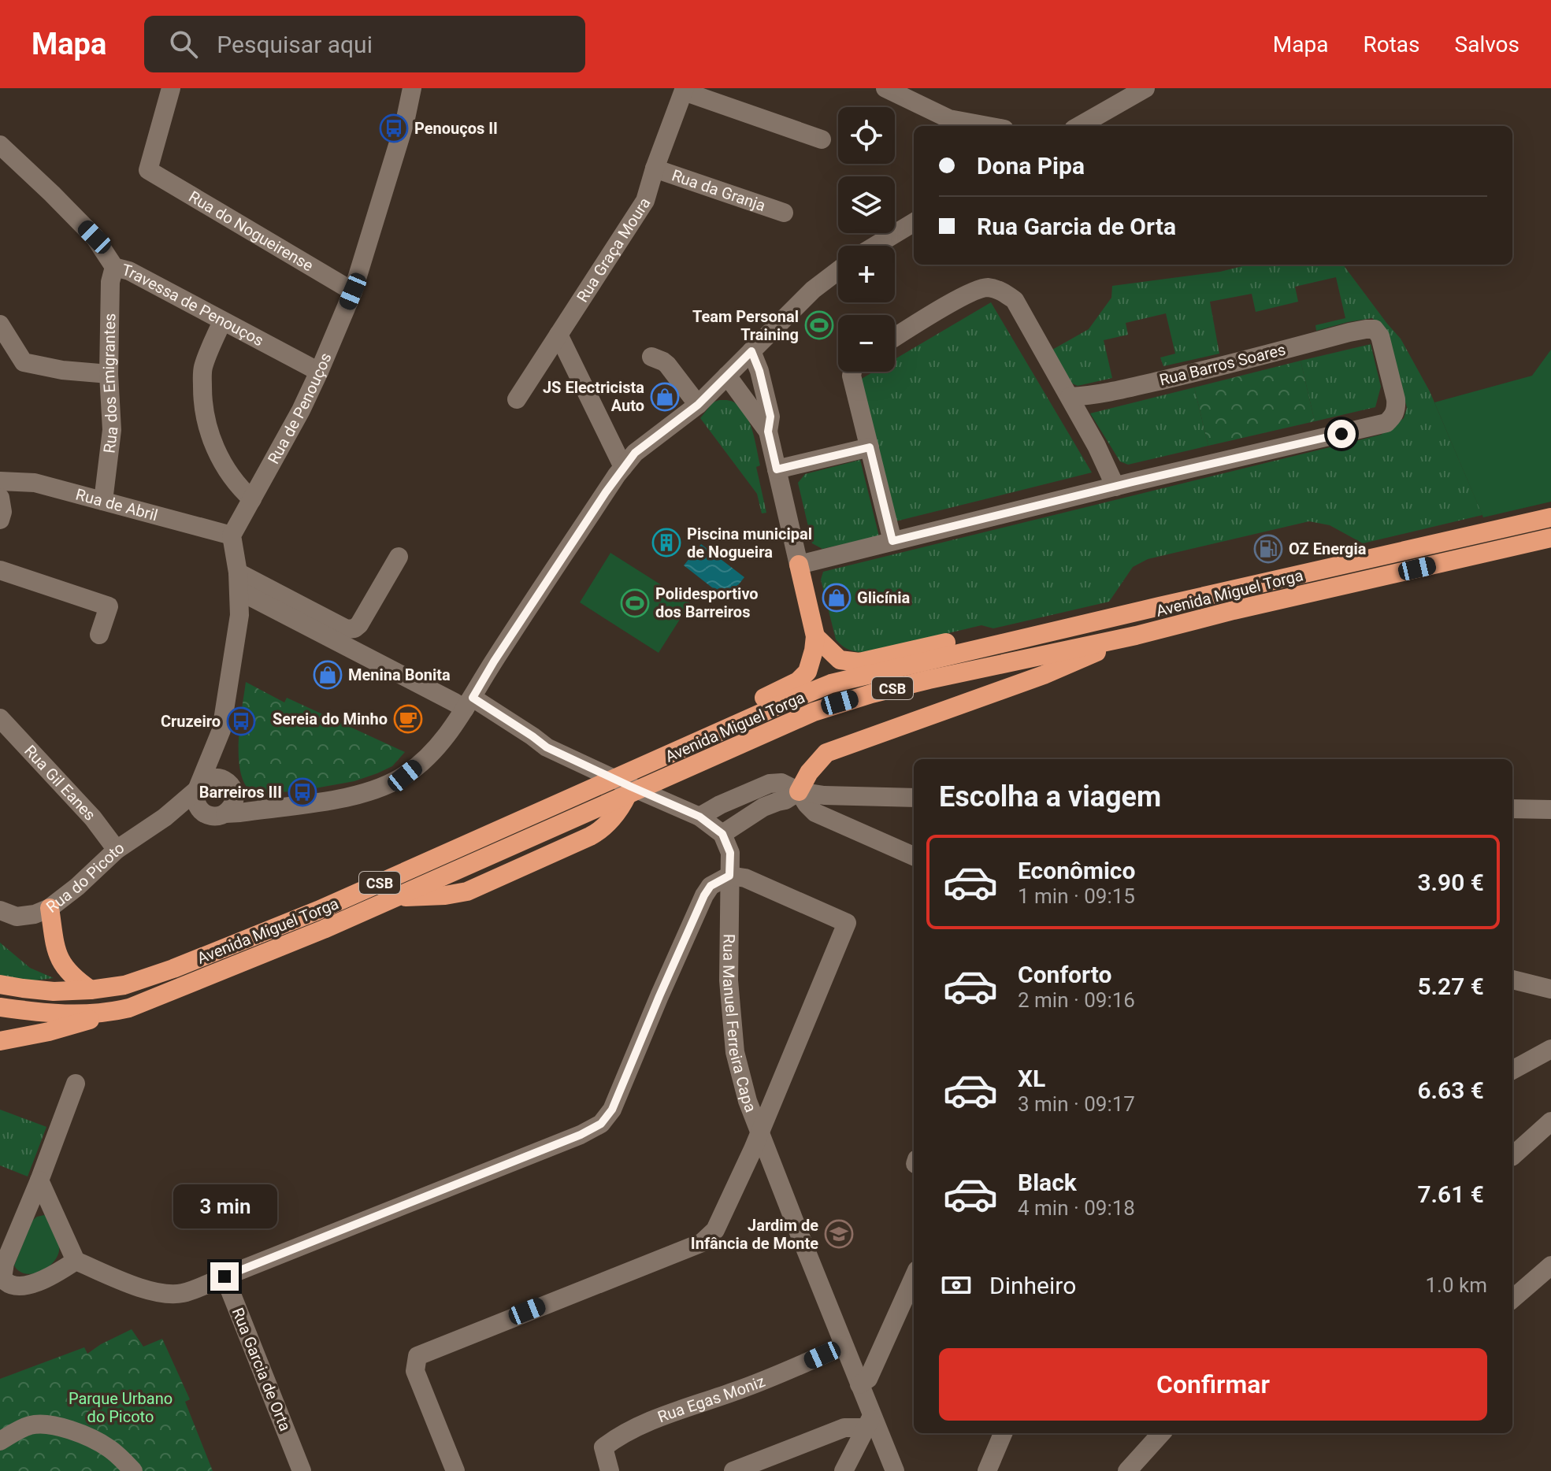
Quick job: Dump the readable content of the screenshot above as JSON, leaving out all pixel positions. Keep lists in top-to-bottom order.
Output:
{
  "streets": {
    "highway": ["Avenida Miguel Torga", "CSB"],
    "street": [
      "Rua da Granja",
      "Rua do Nogueirense",
      "Rua Graça Moura",
      "Travessa de Penouços",
      "Rua Barros Soares",
      "Rua dos Emigrantes",
      "Rua de Penouços",
      "Rua de Abril",
      "Rua Gil Eanes",
      "Rua do Picoto",
      "Rua Manuel Ferreira Capa",
      "Rua Garcia de Orta",
      "Rua Egas Moniz"
    ]
  },
  "crossings": [
    ["Rua da Granja", "Rua Graça Moura"],
    ["Rua do Nogueirense", "Rua de Penouços"],
    ["Travessa de Penouços", "Rua dos Emigrantes"],
    ["Travessa de Penouços", "Rua de Penouços"],
    ["Rua dos Emigrantes", "Rua de Abril"],
    ["Rua de Penouços", "Rua de Abril"],
    ["Rua Gil Eanes", "Rua do Picoto"],
    ["Rua Manuel Ferreira Capa", "Rua Egas Moniz"]
  ],
  "parks": ["Parque Urbano do Picoto"],
  "places": {
    "bus stop": ["Penouços II", "Cruzeiro", "Barreiros III"],
    "sports": ["Team Personal Training", "Polidesportivo dos Barreiros"],
    "shop": ["JS Electricista Auto", "Glicínia", "Menina Bonita"],
    "building": ["Piscina municipal de Nogueira"],
    "fuel station": ["OZ Energia"],
    "cafe": ["Sereia do Minho"],
    "school or university": ["Jardim de Infância de Monte"]
  },
  "page": {
    "header": "Mapa",
    "search": "Pesquisar aqui",
    "nav": ["Mapa", "Rotas", "Salvos"],
    "map_buttons": ["+", "−"],
    "banner": ["Dona Pipa", "Rua Garcia de Orta"],
    "heading": "Escolha a viagem",
    "list": [
      {
        "name": "Econômico",
        "note": "1 min · 09:15",
        "value": "3.90 €"
      },
      {
        "name": "Conforto",
        "note": "2 min · 09:16",
        "value": "5.27 €"
      },
      {
        "name": "XL",
        "note": "3 min · 09:17",
        "value": "6.63 €"
      },
      {
        "name": "Black",
        "note": "4 min · 09:18",
        "value": "7.61 €"
      }
    ],
    "bubble": "3 min",
    "pay": ["Dinheiro", "1.0 km"],
    "buttons": "Confirmar"
  }
}
